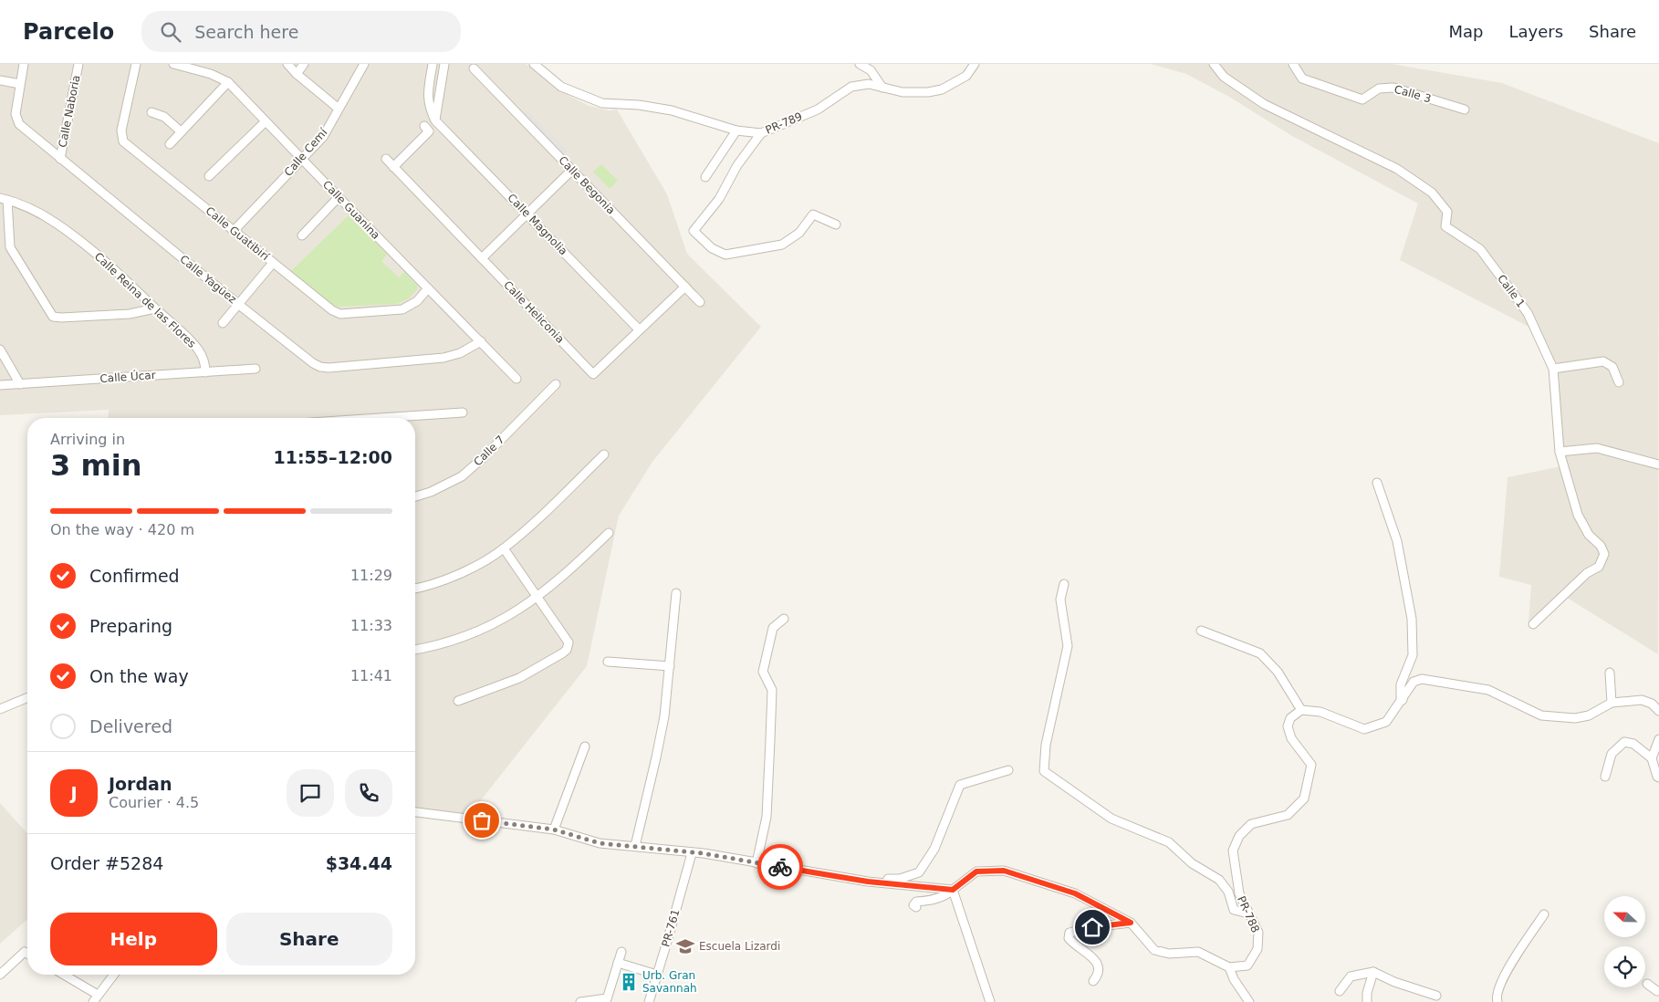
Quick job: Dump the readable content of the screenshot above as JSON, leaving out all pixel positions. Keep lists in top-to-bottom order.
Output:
{
  "streets": {
    "street": [
      "Calle 3",
      "Calle Naboria",
      "PR-789",
      "Calle Cemí",
      "Calle Begonia",
      "Calle Guanina",
      "Calle Magnolia",
      "Calle Guatibirí",
      "Calle Yagüez",
      "Calle 1",
      "Calle Reina de las Flores",
      "Calle Heliconia",
      "Calle Úcar",
      "Calle 7",
      "PR-788",
      "PR-761"
    ]
  },
  "crossings": [
    ["Calle Naboria", "Calle Yagüez"],
    ["Calle Cemí", "Calle Guanina"],
    ["Calle Cemí", "Calle Guatibirí"],
    ["Calle Begonia", "Calle Heliconia"],
    ["Calle Guanina", "Calle Guatibirí"],
    ["Calle Guanina", "Calle Yagüez"],
    ["Calle Magnolia", "Calle Heliconia"],
    ["Calle Reina de las Flores", "Calle Úcar"]
  ],
  "places": {
    "school or university": ["Escuela Lizardi"],
    "building": ["Urb. Gran Savannah"]
  },
  "north": "left",
  "page": {
    "header": "Parcelo",
    "search": "Search here",
    "nav": ["Map", "Layers", "Share"],
    "heading": ["3 min", "Arriving in", "11:55–12:00"],
    "panel": [
      "Jordan",
      "Courier · 4.5",
      "Order #5284",
      "$34.44"
    ],
    "bar": "On the way · 420 m",
    "list": [
      ["Confirmed", "11:29"],
      ["Preparing", "11:33"],
      ["On the way", "11:41"],
      "Delivered"
    ],
    "round": "J",
    "buttons": ["Help", "Share"]
  }
}
